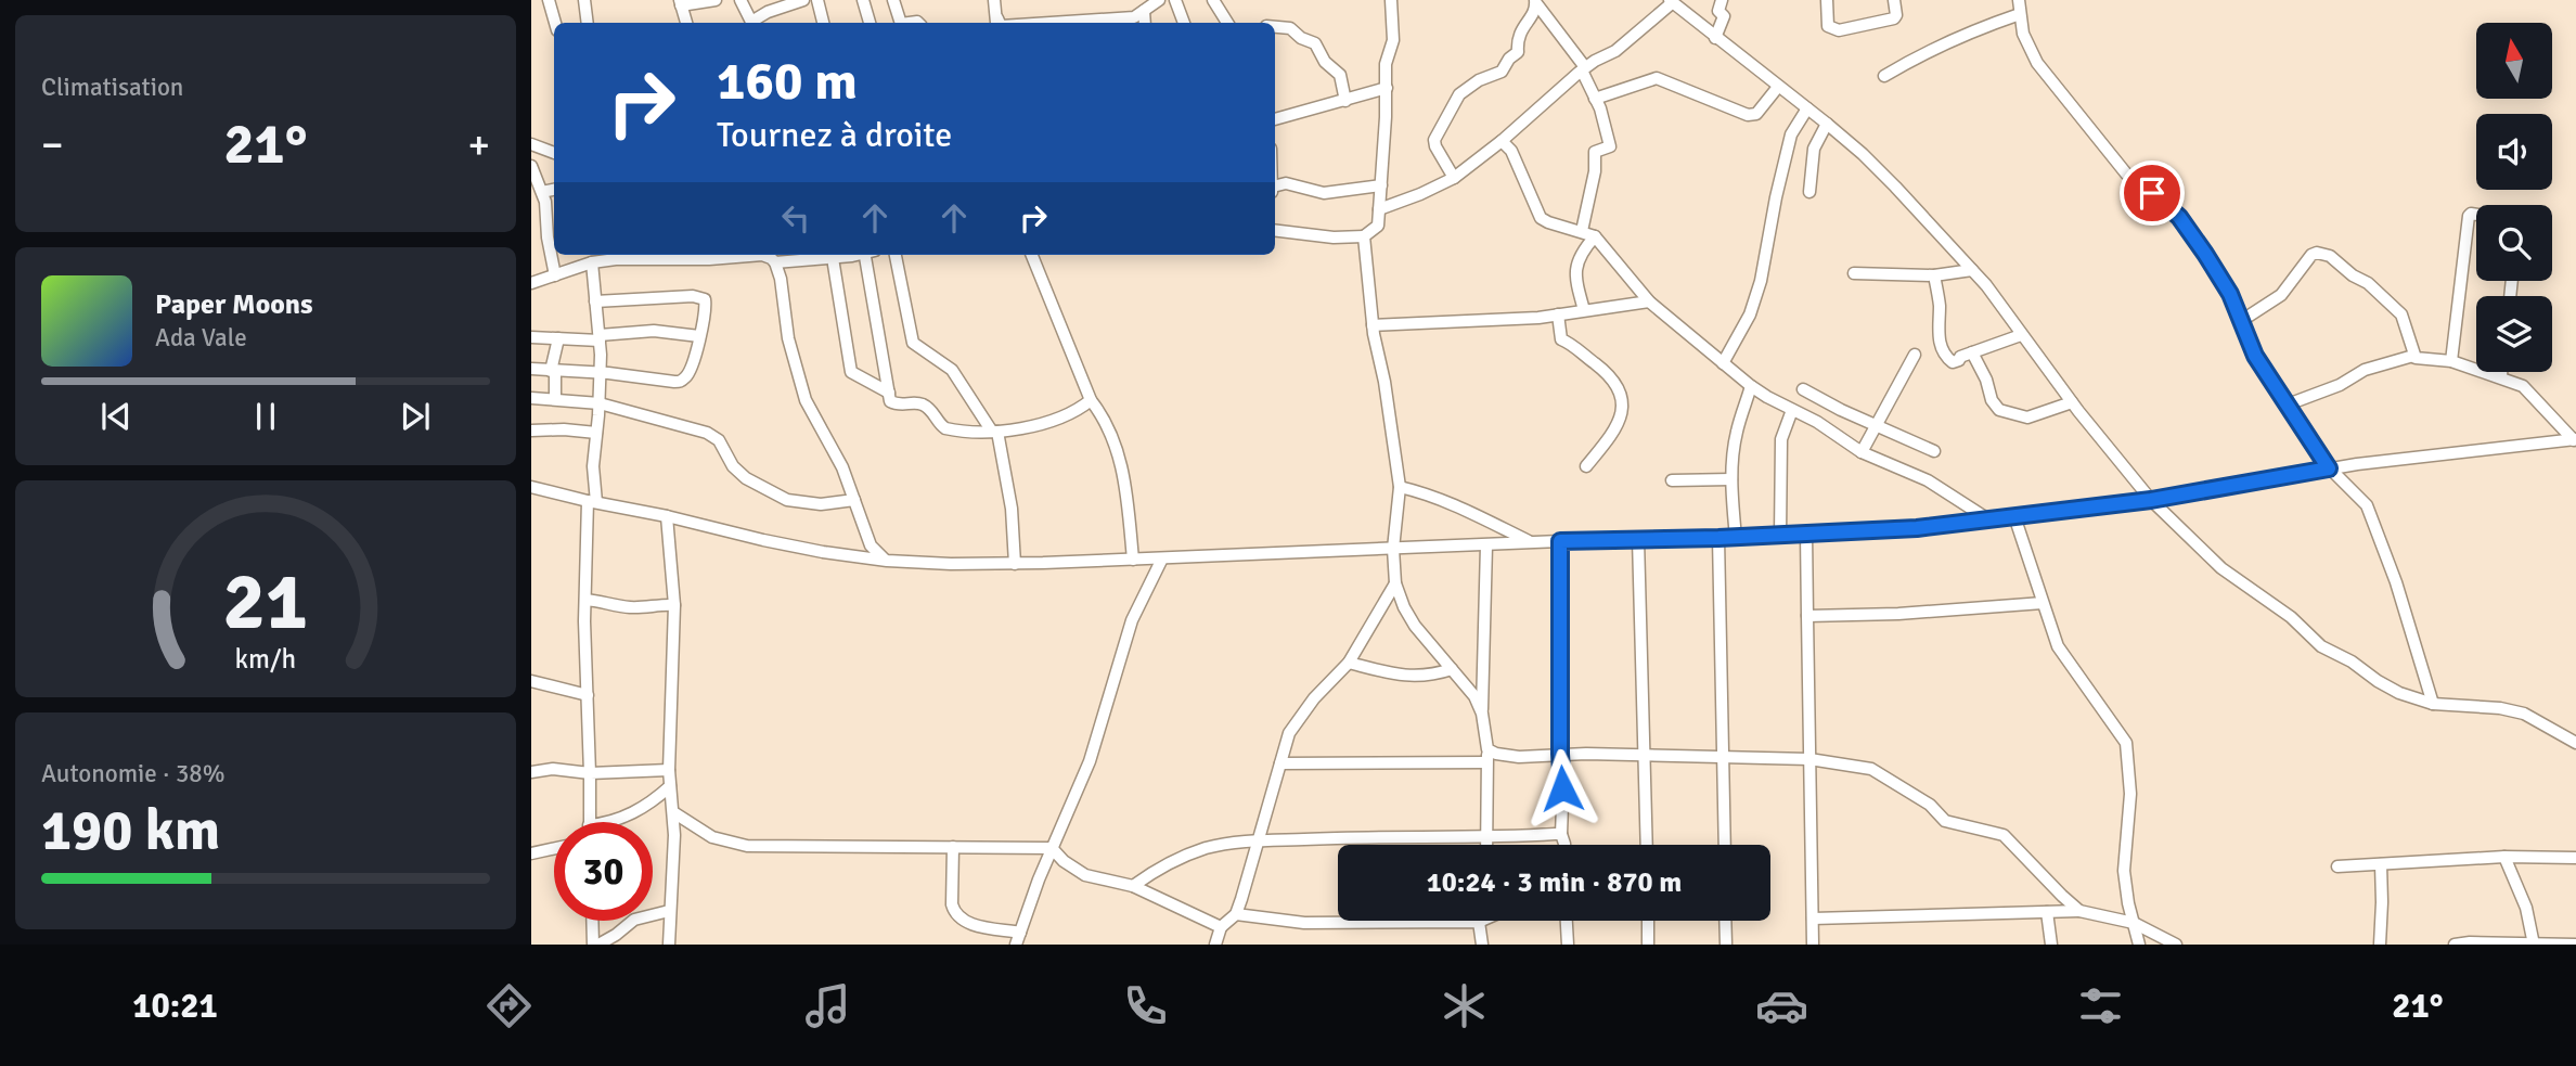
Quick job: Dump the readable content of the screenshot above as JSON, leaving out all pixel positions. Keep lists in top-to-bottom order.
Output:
{
  "north": "top",
  "page": {
    "tile": [
      "Climatisation",
      ["Autonomie · 38%", "190 km"]
    ],
    "turn": ["160 m", "Tournez à droite"],
    "heat": ["−", "21°", "+"],
    "song": ["Paper Moons", "Ada Vale"],
    "limit": "30",
    "trip": "10:24 · 3 min · 870 m",
    "tabs": ["10:21", "21°"],
    "gauge": ["21", "km/h"]
  }
}
